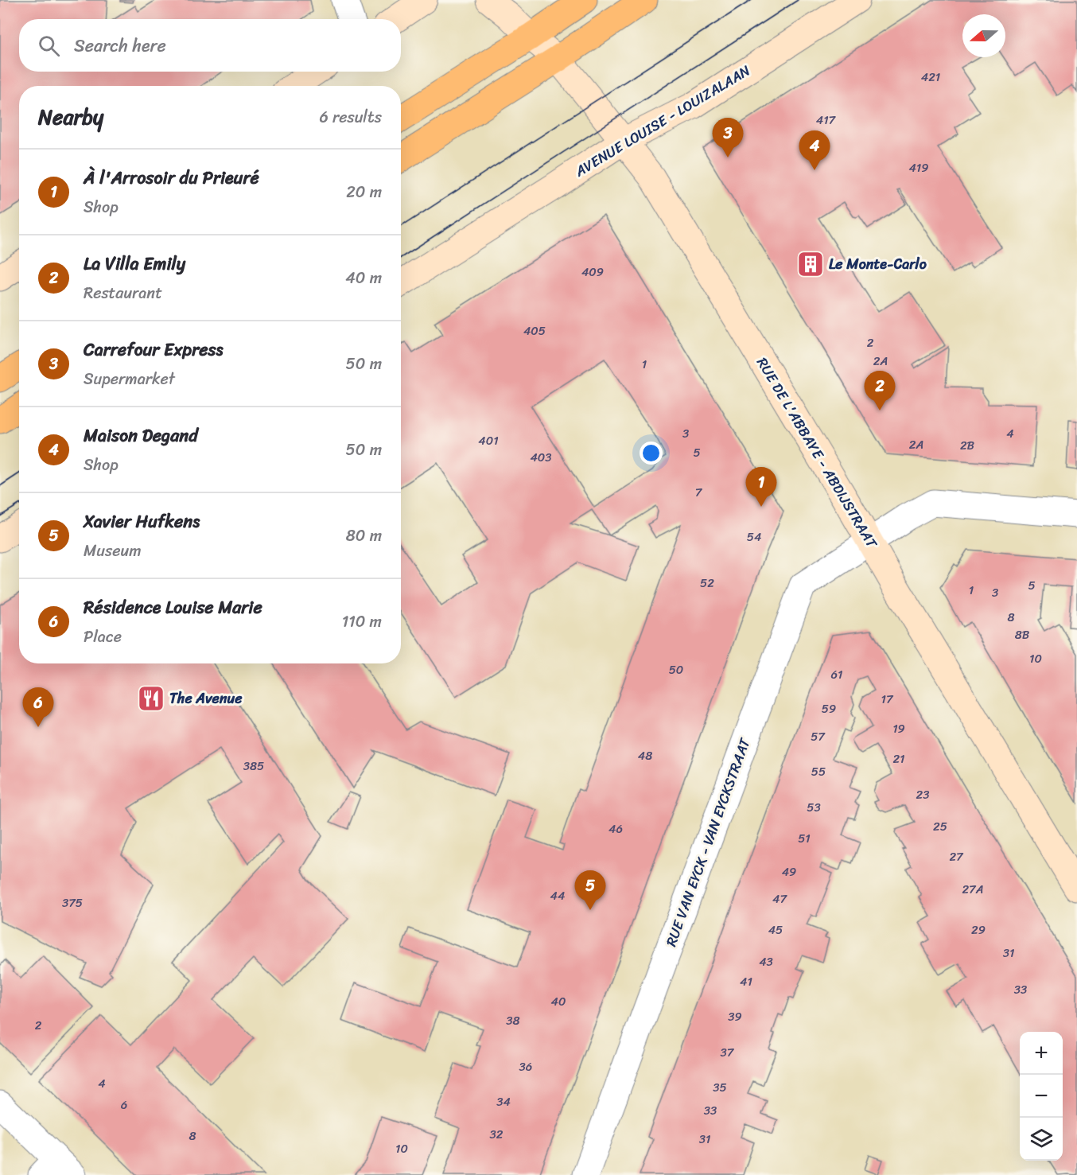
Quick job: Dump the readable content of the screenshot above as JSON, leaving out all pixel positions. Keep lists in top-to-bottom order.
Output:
{
  "streets": {
    "street": ["AVENUE LOUISE - LOUIZALAAN", "RUE DE L'ABBAYE - ABDIJSTRAAT", "RUE VAN EYCK - VAN EYCKSTRAAT"]
  },
  "crossings": [
    ["AVENUE LOUISE - LOUIZALAAN", "RUE DE L'ABBAYE - ABDIJSTRAAT"],
    ["RUE DE L'ABBAYE - ABDIJSTRAAT", "RUE VAN EYCK - VAN EYCKSTRAAT"]
  ],
  "places": {
    "building": ["Le Monte-Carlo"],
    "restaurant": ["The Avenue"]
  },
  "house_numbers": [
    "421",
    "417",
    "419",
    "409",
    "405",
    "2",
    "2A",
    "1",
    "3",
    "4",
    "401",
    "2A",
    "2B",
    "5",
    "403",
    "7",
    "54",
    "52",
    "5",
    "1",
    "3",
    "8",
    "8B",
    "10",
    "50",
    "61",
    "17",
    "59",
    "19",
    "57",
    "48",
    "21",
    "385",
    "55",
    "23",
    "53",
    "25",
    "46",
    "51",
    "27",
    "49",
    "27A",
    "44",
    "47",
    "375",
    "45",
    "29",
    "31",
    "43",
    "41",
    "33",
    "40",
    "39",
    "38",
    "2",
    "37",
    "36",
    "4",
    "35",
    "34",
    "6",
    "33",
    "32",
    "8",
    "31",
    "10"
  ],
  "north": "left",
  "page": {
    "search": "Search here",
    "heading": ["Nearby", "6 results"],
    "pins": [
      "3",
      "4",
      "2",
      "1",
      "6",
      "5"
    ],
    "list": [
      {
        "mark": "1",
        "name": "À l'Arrosoir du Prieuré",
        "note": "Shop",
        "value": "20 m"
      },
      {
        "mark": "2",
        "name": "La Villa Emily",
        "note": "Restaurant",
        "value": "40 m"
      },
      {
        "mark": "3",
        "name": "Carrefour Express",
        "note": "Supermarket",
        "value": "50 m"
      },
      {
        "mark": "4",
        "name": "Maison Degand",
        "note": "Shop",
        "value": "50 m"
      },
      {
        "mark": "5",
        "name": "Xavier Hufkens",
        "note": "Museum",
        "value": "80 m"
      },
      {
        "mark": "6",
        "name": "Résidence Louise Marie",
        "note": "Place",
        "value": "110 m"
      }
    ],
    "map_buttons": ["+", "−"]
  }
}
